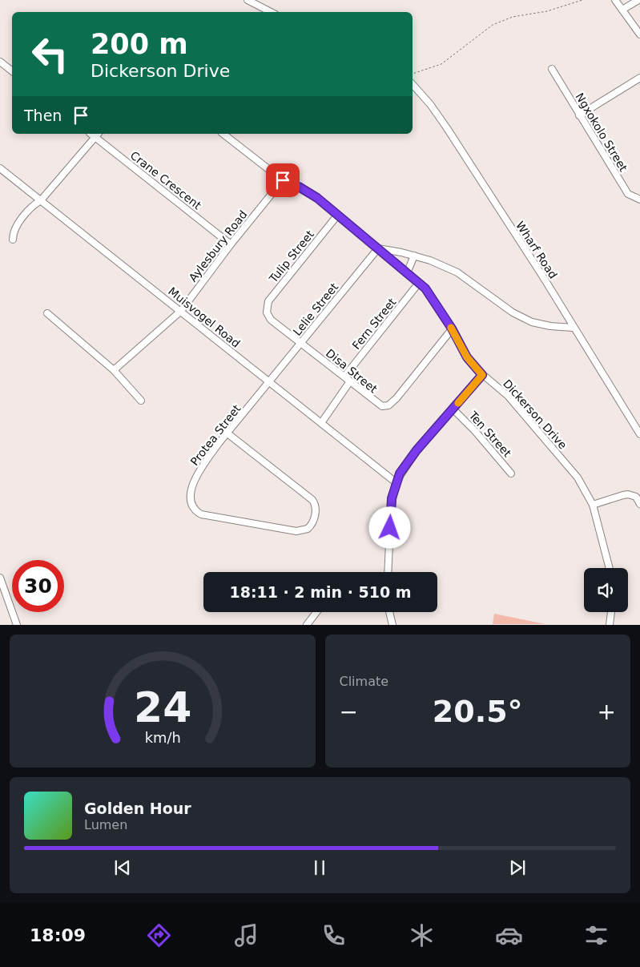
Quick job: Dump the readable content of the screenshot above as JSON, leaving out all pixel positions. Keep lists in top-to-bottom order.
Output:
{
  "streets": {
    "street": [
      "Ngxokolo Street",
      "Crane Crescent",
      "Aylesbury Road",
      "Wharf Road",
      "Tulip Street",
      "Lelie Street",
      "Muisvogel Road",
      "Fern Street",
      "Disa Street",
      "Dickerson Drive",
      "Ten Street",
      "Protea Street"
    ]
  },
  "crossings": [
    ["Crane Crescent", "Aylesbury Road"],
    ["Aylesbury Road", "Muisvogel Road"],
    ["Aylesbury Road", "Dickerson Drive"],
    ["Tulip Street", "Disa Street"],
    ["Tulip Street", "Dickerson Drive"],
    ["Lelie Street", "Muisvogel Road"],
    ["Lelie Street", "Disa Street"],
    ["Lelie Street", "Dickerson Drive"],
    ["Lelie Street", "Protea Street"],
    ["Muisvogel Road", "Protea Street"],
    ["Fern Street", "Disa Street"],
    ["Fern Street", "Dickerson Drive"],
    ["Disa Street", "Dickerson Drive"]
  ],
  "page": {
    "turn": ["200 m", "Dickerson Drive"],
    "then": "Then",
    "limit": "30",
    "trip": "18:11 · 2 min · 510 m",
    "tile": "Climate",
    "heat": ["−", "20.5°", "+"],
    "song": ["Golden Hour", "Lumen"],
    "tabs": "18:09",
    "gauge": ["24", "km/h"]
  }
}
